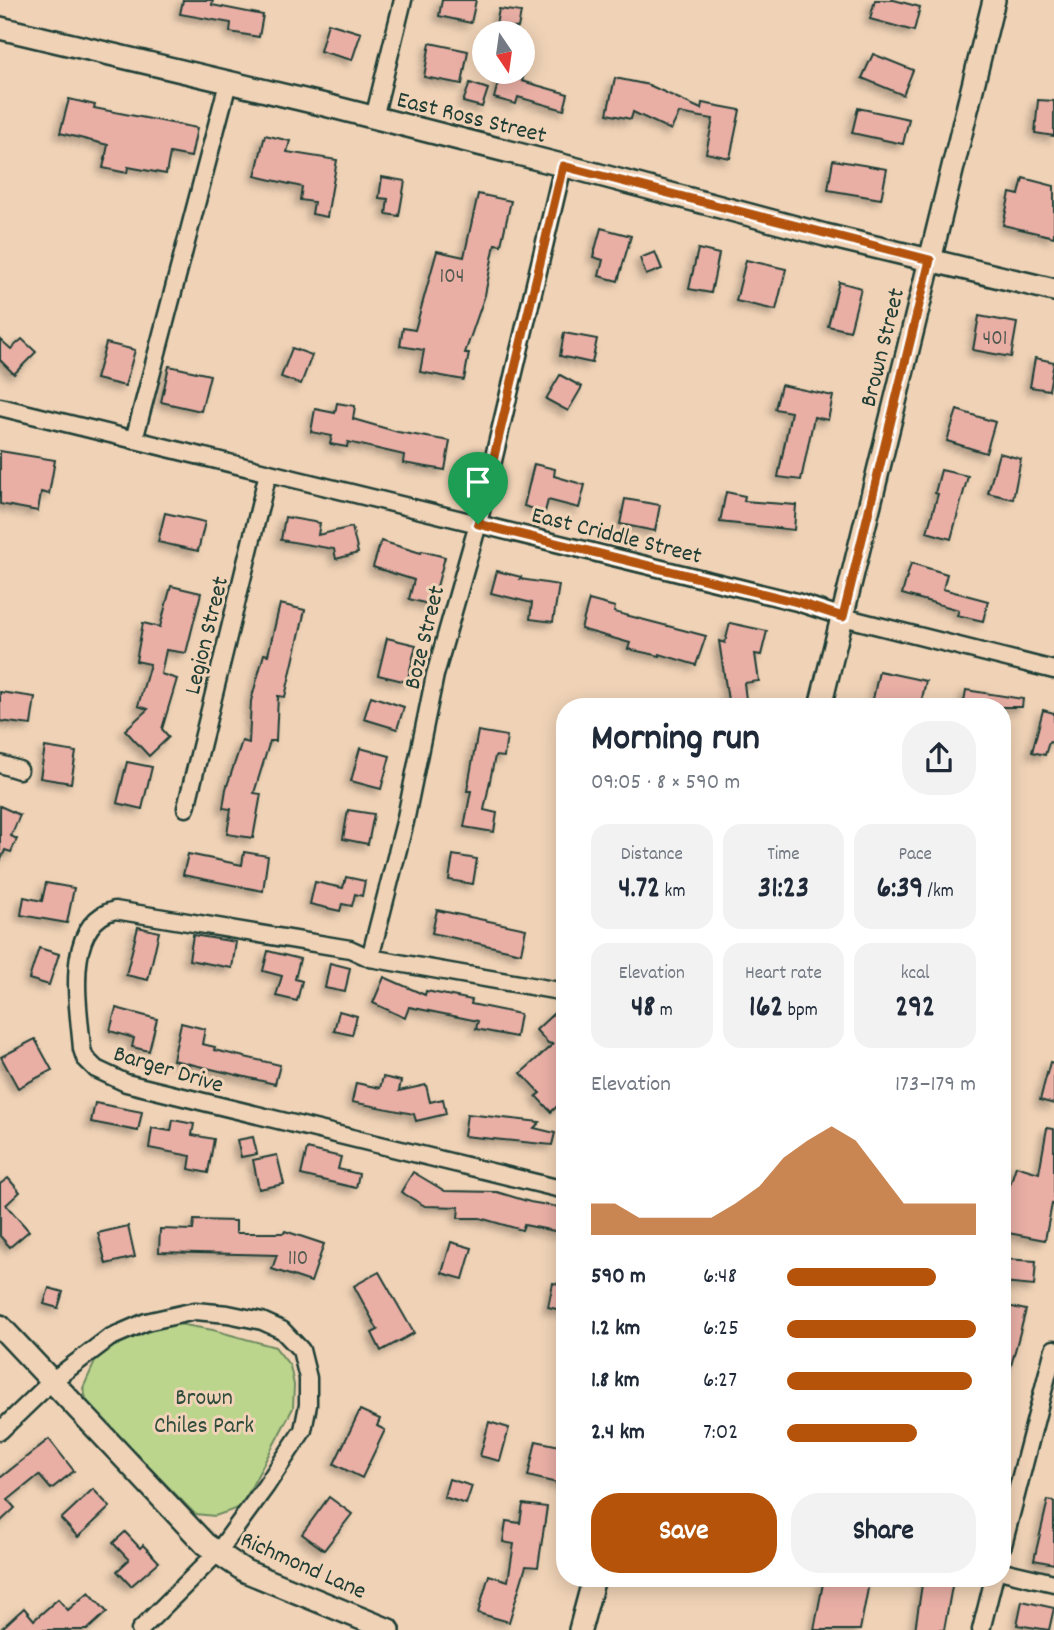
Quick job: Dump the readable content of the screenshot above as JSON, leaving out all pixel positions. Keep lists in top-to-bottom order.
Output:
{
  "streets": {
    "street": [
      "East Ross Street",
      "Brown Street",
      "East Criddle Street",
      "Legion Street",
      "Boze Street",
      "Barger Drive",
      "Richmond Lane"
    ]
  },
  "crossings": [
    ["East Ross Street", "Brown Street"],
    ["East Ross Street", "Boze Street"],
    ["Brown Street", "East Criddle Street"],
    ["East Criddle Street", "Legion Street"],
    ["East Criddle Street", "Boze Street"],
    ["Boze Street", "Barger Drive"]
  ],
  "parks": ["Brown Chiles Park"],
  "house_numbers": ["104", "401", "110"],
  "north": "bottom",
  "page": {
    "heading": ["Morning run", "09:05 · 8 × 590 m"],
    "stats": [
      ["Distance", "4.72 km"],
      ["Time", "31:23"],
      ["Pace", "6:39 /km"],
      ["Elevation", "48 m"],
      ["Heart rate", "162 bpm"],
      ["kcal", "292"]
    ],
    "chart": ["Elevation", "173–179 m"],
    "list": [
      {
        "name": "590 m",
        "note": "6:48"
      },
      {
        "name": "1.2 km",
        "note": "6:25"
      },
      {
        "name": "1.8 km",
        "note": "6:27"
      },
      {
        "name": "2.4 km",
        "note": "7:02"
      }
    ],
    "buttons": ["Save", "Share"]
  }
}
